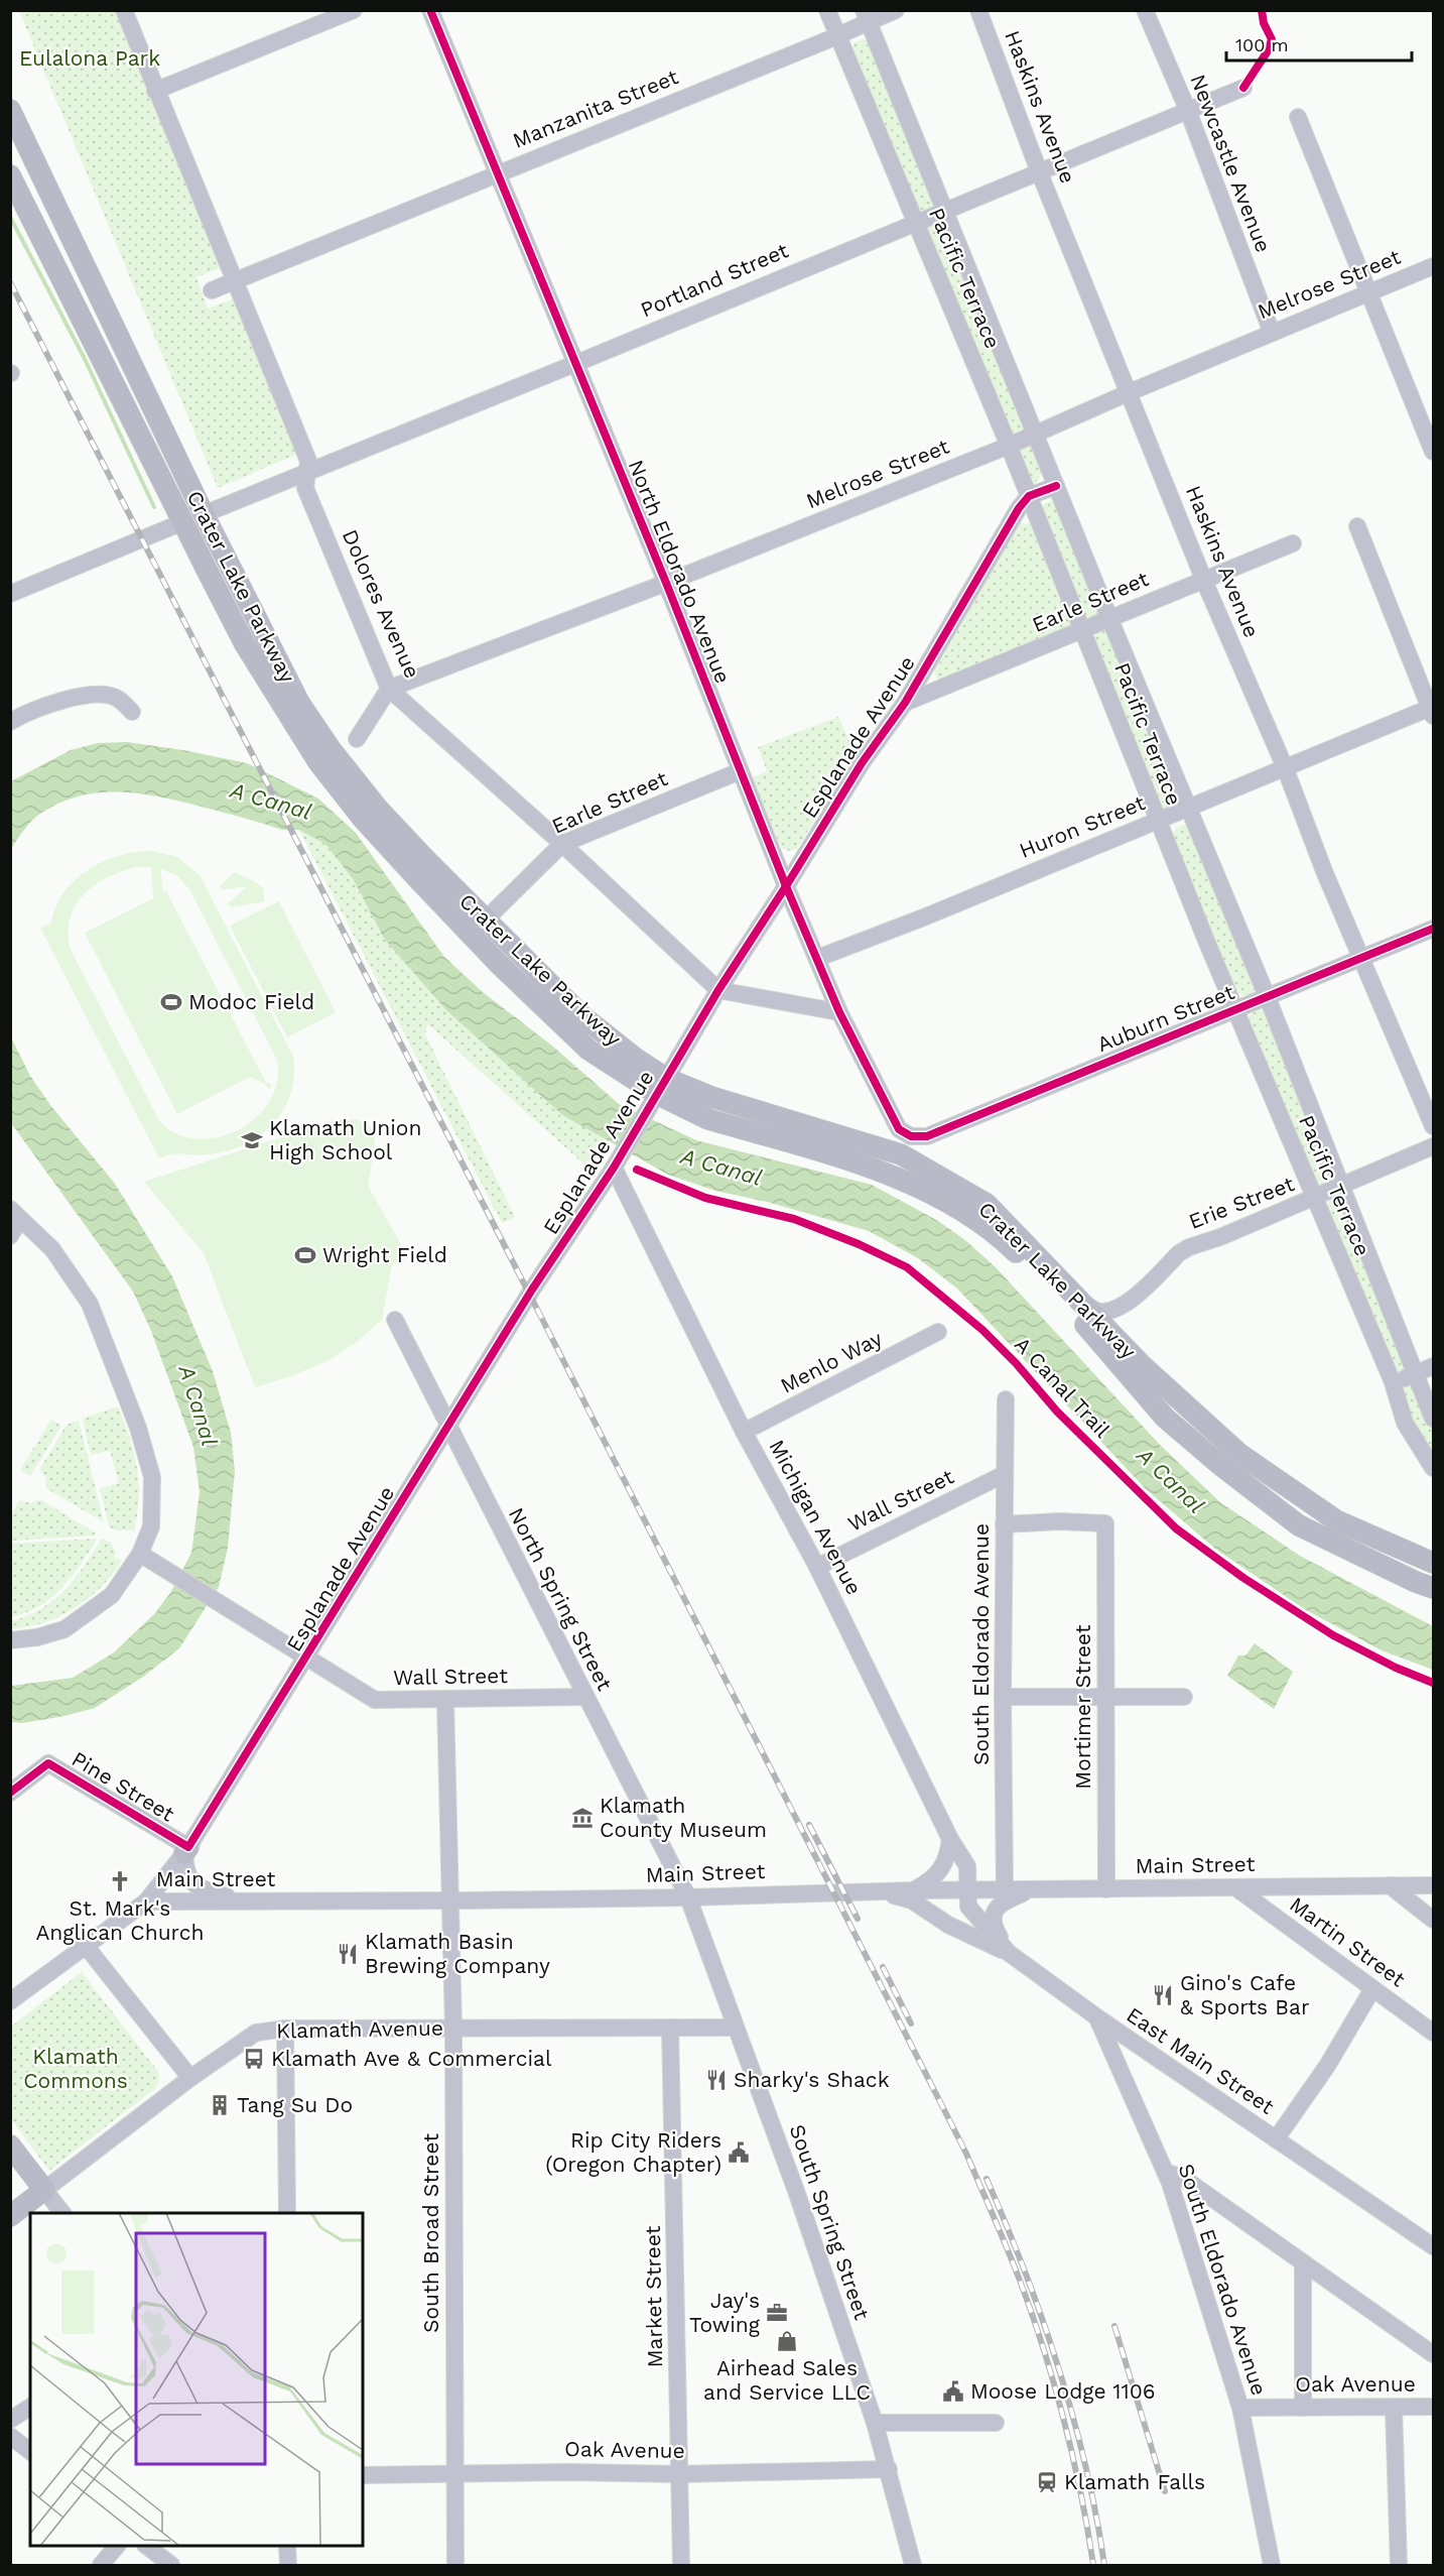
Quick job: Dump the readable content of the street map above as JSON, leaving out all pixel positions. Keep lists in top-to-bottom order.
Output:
{
  "streets": {
    "main road": ["Crater Lake Parkway", "Klamath Avenue"],
    "street": [
      "Haskins Avenue",
      "Manzanita Street",
      "Newcastle Avenue",
      "Pacific Terrace",
      "Portland Street",
      "Melrose Street",
      "North Eldorado Avenue",
      "Earle Street",
      "Dolores Avenue",
      "Esplanade Avenue",
      "Huron Street",
      "Auburn Street",
      "Erie Street",
      "Menlo Way",
      "Wall Street",
      "Michigan Avenue",
      "North Spring Street",
      "South Eldorado Avenue",
      "Mortimer Street",
      "Pine Street",
      "Main Street",
      "Martin Street",
      "East Main Street",
      "South Spring Street",
      "South Broad Street",
      "Market Street",
      "Oak Avenue"
    ],
    "cycle path": ["A Canal Trail"]
  },
  "crossings": [
    ["Haskins Avenue", "Portland Street"],
    ["Haskins Avenue", "Melrose Street"],
    ["Haskins Avenue", "Earle Street"],
    ["Haskins Avenue", "Huron Street"],
    ["Haskins Avenue", "Auburn Street"],
    ["Manzanita Street", "Pacific Terrace"],
    ["Manzanita Street", "North Eldorado Avenue"],
    ["Manzanita Street", "Dolores Avenue"],
    ["Newcastle Avenue", "Portland Street"],
    ["Newcastle Avenue", "Melrose Street"],
    ["Pacific Terrace", "Portland Street"],
    ["Pacific Terrace", "Melrose Street"],
    ["Pacific Terrace", "Earle Street"],
    ["Pacific Terrace", "Esplanade Avenue"],
    ["Pacific Terrace", "Huron Street"],
    ["Pacific Terrace", "Auburn Street"],
    ["Pacific Terrace", "Erie Street"],
    ["Portland Street", "North Eldorado Avenue"],
    ["Portland Street", "Crater Lake Parkway"],
    ["Portland Street", "Dolores Avenue"],
    ["Melrose Street", "North Eldorado Avenue"],
    ["Melrose Street", "Dolores Avenue"],
    ["North Eldorado Avenue", "Earle Street"],
    ["North Eldorado Avenue", "Esplanade Avenue"],
    ["North Eldorado Avenue", "Huron Street"],
    ["North Eldorado Avenue", "Auburn Street"],
    ["Crater Lake Parkway", "Earle Street"],
    ["Crater Lake Parkway", "Esplanade Avenue"],
    ["Crater Lake Parkway", "Erie Street"],
    ["Earle Street", "Dolores Avenue"],
    ["Earle Street", "Esplanade Avenue"],
    ["Dolores Avenue", "Esplanade Avenue"],
    ["Esplanade Avenue", "Wall Street"],
    ["Esplanade Avenue", "Michigan Avenue"],
    ["Esplanade Avenue", "North Spring Street"],
    ["Esplanade Avenue", "Pine Street"],
    ["Esplanade Avenue", "Main Street"],
    ["Menlo Way", "Michigan Avenue"],
    ["Wall Street", "Michigan Avenue"],
    ["Wall Street", "North Spring Street"],
    ["Wall Street", "South Eldorado Avenue"],
    ["Wall Street", "South Broad Street"],
    ["Michigan Avenue", "Main Street"],
    ["Michigan Avenue", "East Main Street"],
    ["North Spring Street", "Main Street"],
    ["North Spring Street", "South Spring Street"],
    ["South Eldorado Avenue", "Mortimer Street"],
    ["South Eldorado Avenue", "Main Street"],
    ["South Eldorado Avenue", "East Main Street"],
    ["South Eldorado Avenue", "Oak Avenue"],
    ["Mortimer Street", "Main Street"],
    ["Main Street", "Martin Street"],
    ["Main Street", "East Main Street"],
    ["Main Street", "South Spring Street"],
    ["Main Street", "South Broad Street"],
    ["Klamath Avenue", "South Spring Street"],
    ["Klamath Avenue", "South Broad Street"],
    ["Klamath Avenue", "Market Street"],
    ["South Spring Street", "Oak Avenue"],
    ["South Broad Street", "Oak Avenue"],
    ["Market Street", "Oak Avenue"]
  ],
  "water": ["A Canal"],
  "parks": ["Eulalona Park", "Klamath Commons"],
  "places": {
    "sports": ["Modoc Field", "Wright Field"],
    "school or university": ["Klamath Union High School"],
    "museum": ["Klamath County Museum"],
    "church": ["St. Mark's Anglican Church"],
    "restaurant": ["Klamath Basin Brewing Company", "Gino's Cafe & Sports Bar", "Sharky's Shack"],
    "bus stop": ["Klamath Ave & Commercial"],
    "building": ["Tang Su Do"],
    "public building": ["Rip City Riders (Oregon Chapter)", "Moose Lodge 1106"],
    "office": ["Jay's Towing"],
    "shop": ["Airhead Sales and Service LLC"],
    "station": ["Klamath Falls"]
  },
  "scale_bar": "100 m"
}
